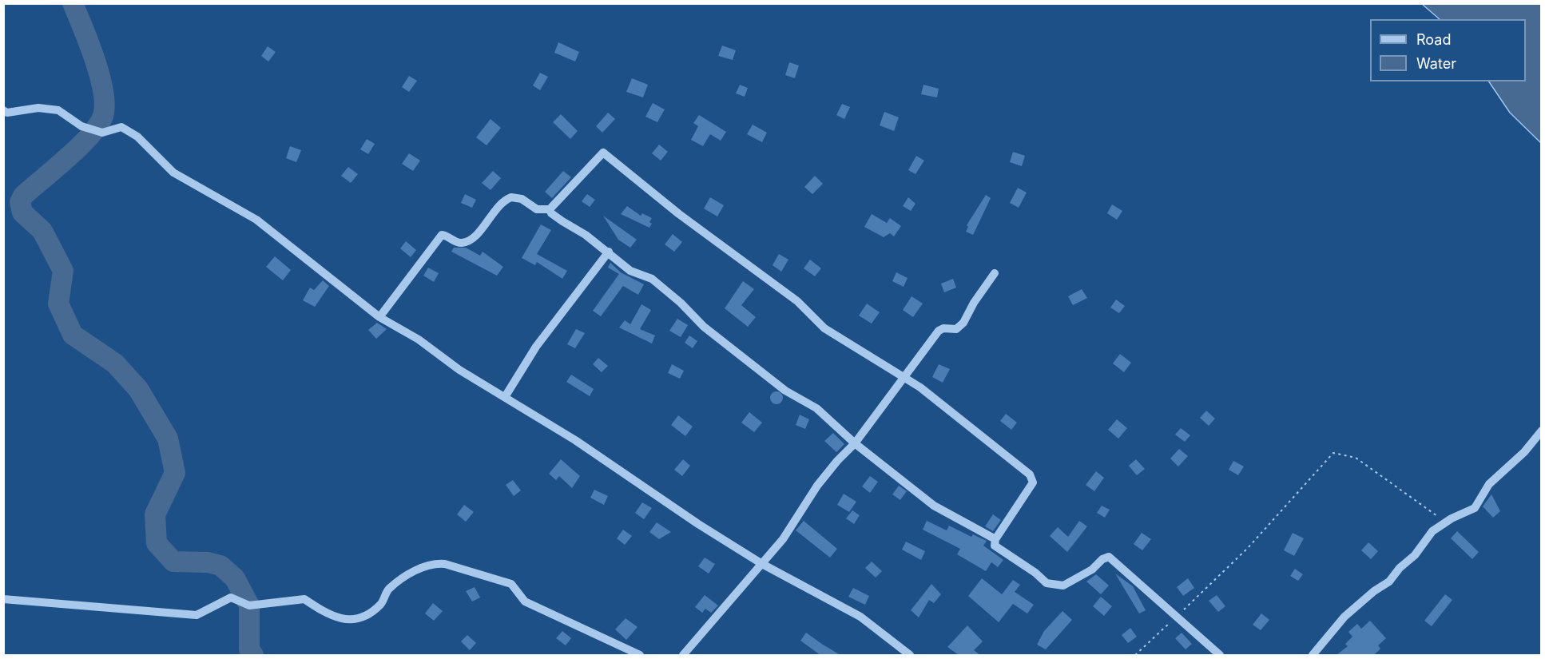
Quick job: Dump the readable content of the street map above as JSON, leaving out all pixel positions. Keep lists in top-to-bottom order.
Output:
{
  "legend": ["Road", "Water"]
}
